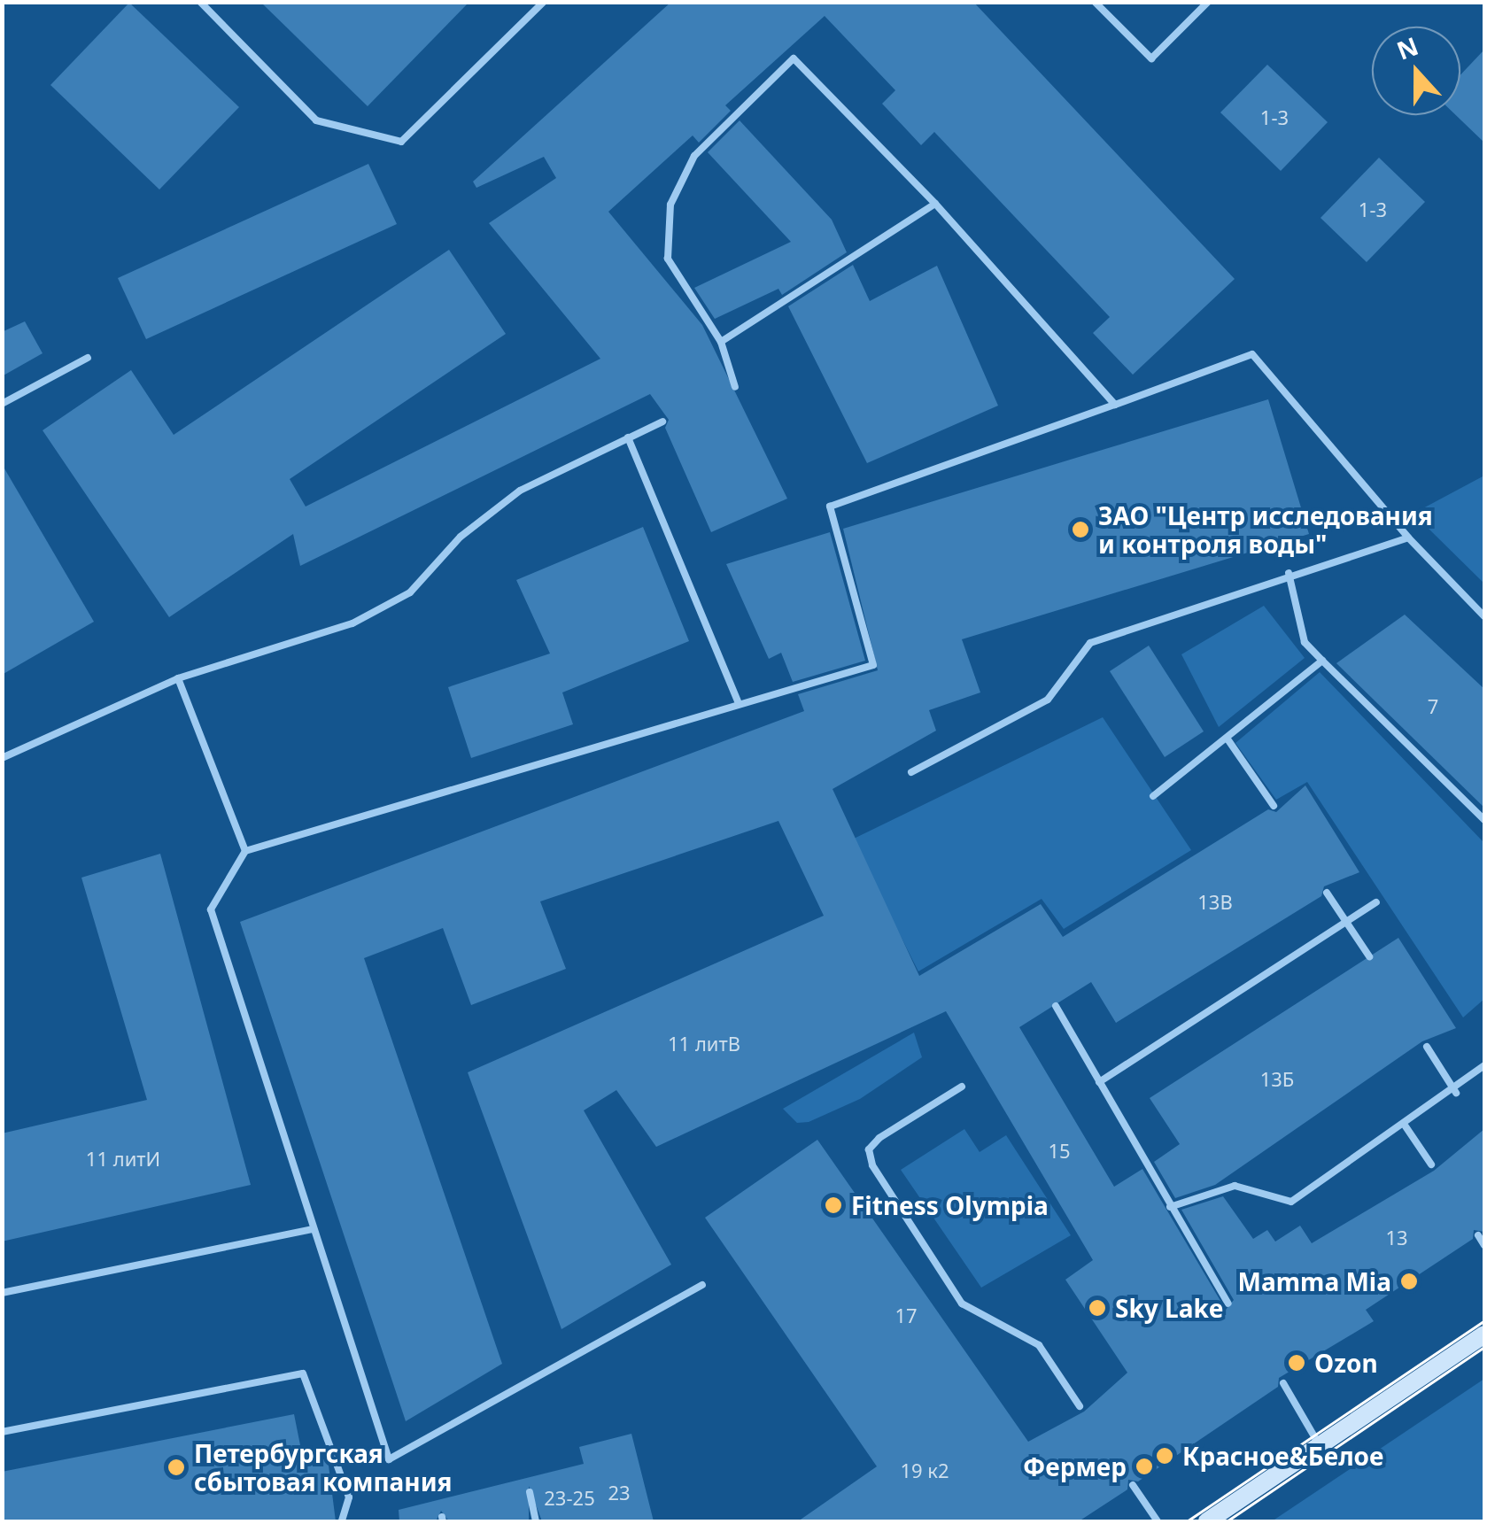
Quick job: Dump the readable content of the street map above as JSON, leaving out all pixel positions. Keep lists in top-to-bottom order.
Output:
{
  "places": [
    "ЗАО \"Центр исследования и контроля воды\"",
    "Fitness Olympia",
    "Mamma Mia",
    "Sky Lake",
    "Ozon",
    "Красное&Белое",
    "Фермер",
    "Петербургская сбытовая компания"
  ],
  "house_numbers": [
    "1-3",
    "1-3",
    "7",
    "13В",
    "11 литВ",
    "13Б",
    "15",
    "11 литИ",
    "13",
    "17",
    "19 к2",
    "23",
    "23-25"
  ],
  "north": "top"
}
